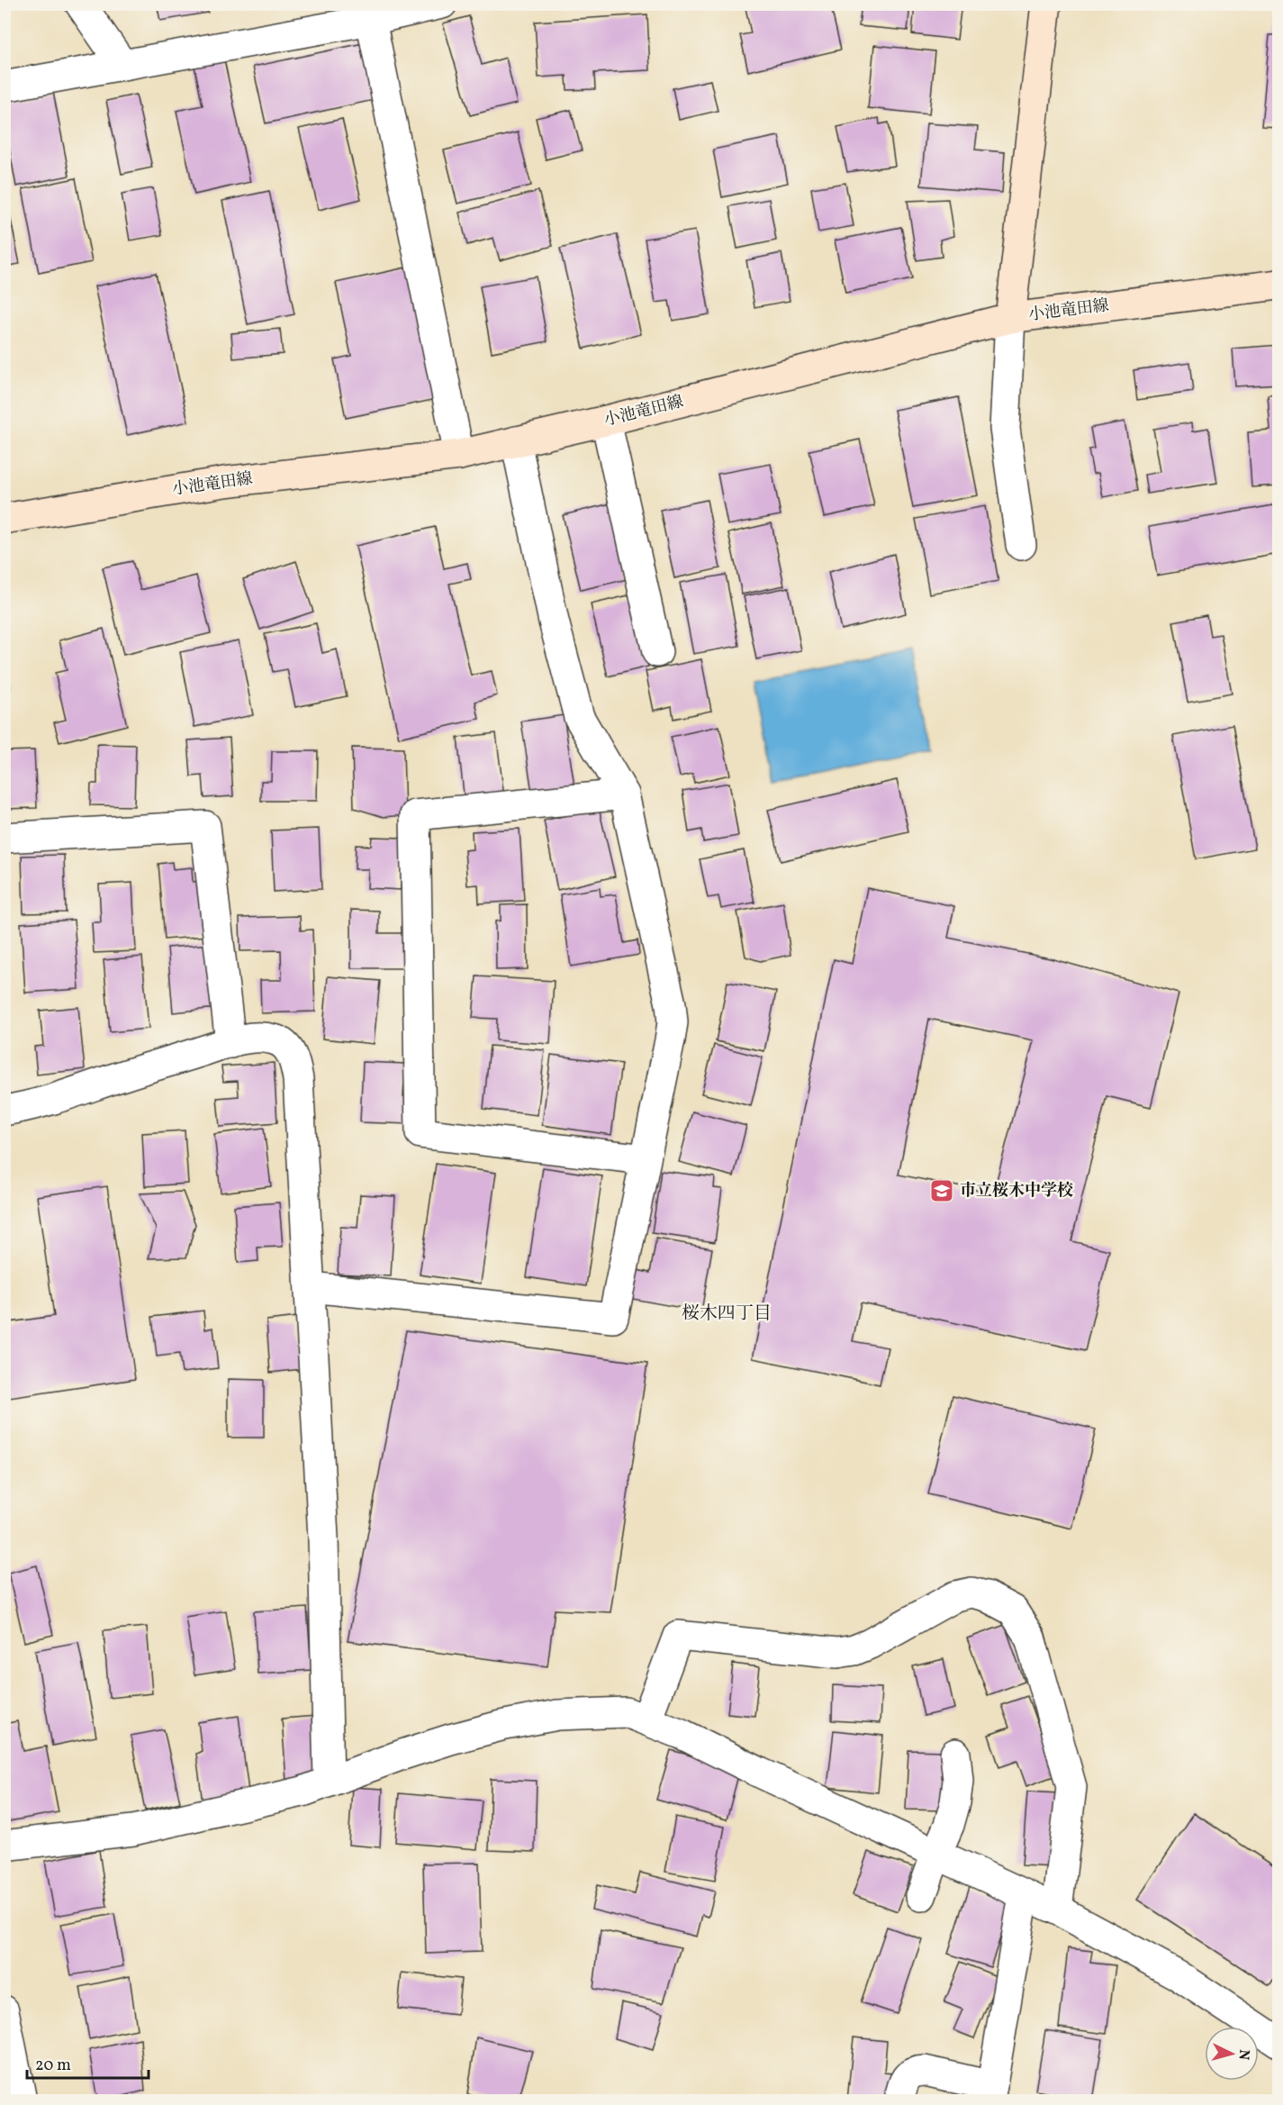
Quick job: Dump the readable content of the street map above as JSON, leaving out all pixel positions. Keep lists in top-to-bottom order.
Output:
{
  "streets": {
    "main road": ["小池竜田線"]
  },
  "districts": ["桜木四丁目"],
  "places": {
    "school or university": ["市立桜木中学校"]
  },
  "scale_bar": "20 m",
  "north": "right"
}
